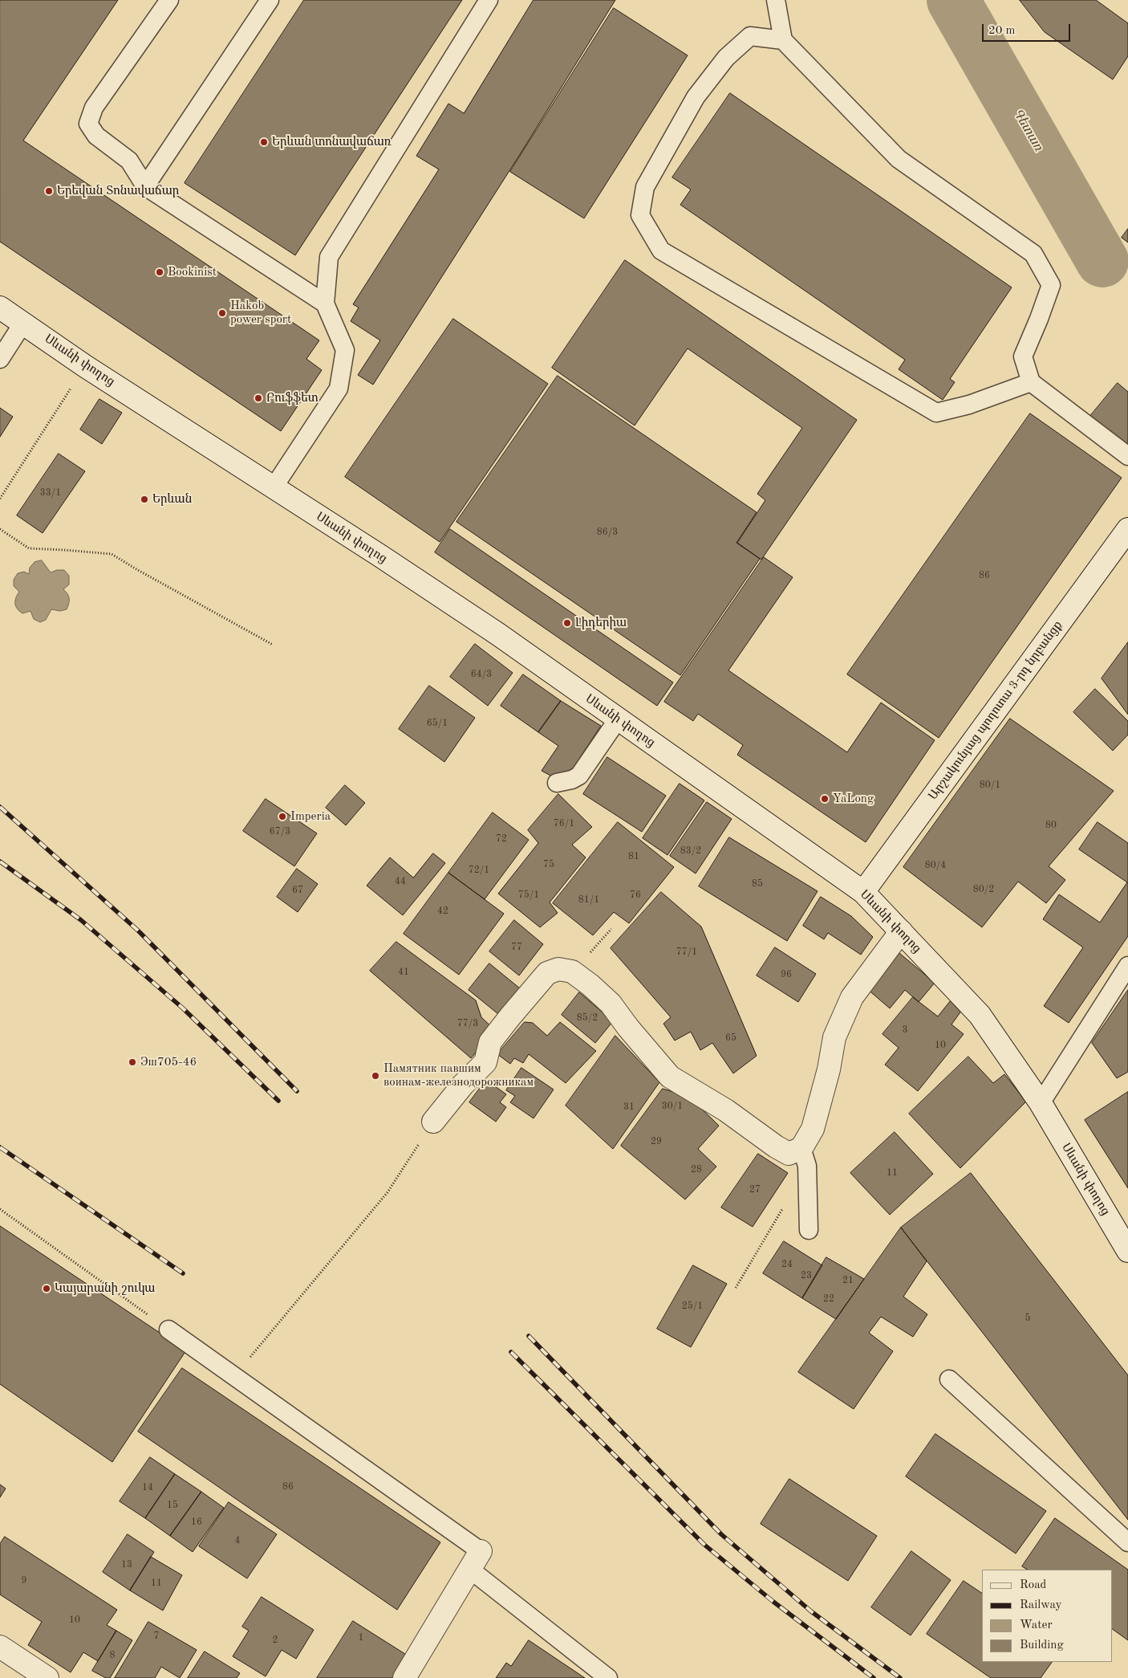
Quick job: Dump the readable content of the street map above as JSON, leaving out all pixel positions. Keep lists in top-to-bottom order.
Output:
{
  "streets": {
    "street": ["Սևանի փողոց", "Արշակունյաց պողոտա 3-րդ նրբանցք"]
  },
  "crossings": [
    ["Սևանի փողոց", "Արշակունյաց պողոտա 3-րդ նրբանցք"]
  ],
  "water": ["Գետառ"],
  "places": [
    "Երևան տոնավաճառ",
    "Երեվան Տոնավաճար",
    "Bookinist",
    "Hakob power sport",
    "Բուֆֆետ",
    "Երևան",
    "Լիդերիա",
    "YaLong",
    "Imperia",
    "Эш705-46",
    "Памятник павшим воинам-железнодорожникам",
    "Կայարանի շուկա"
  ],
  "house_numbers": [
    "33/1",
    "86/3",
    "86",
    "64/3",
    "65/1",
    "80/1",
    "76/1",
    "80",
    "67/3",
    "72",
    "83/2",
    "81",
    "75",
    "80/4",
    "72/1",
    "44",
    "85",
    "80/2",
    "67",
    "75/1",
    "76",
    "81/1",
    "42",
    "77",
    "77/1",
    "41",
    "96",
    "85/2",
    "77/3",
    "3",
    "65",
    "10",
    "30/1",
    "31",
    "29",
    "28",
    "11",
    "27",
    "24",
    "23",
    "21",
    "22",
    "25/1",
    "5",
    "86",
    "14",
    "15",
    "16",
    "4",
    "13",
    "9",
    "11",
    "10",
    "7",
    "1",
    "2",
    "8"
  ],
  "legend": [
    "Road",
    "Railway",
    "Water",
    "Building"
  ],
  "scale_bar": "20 m"
}
